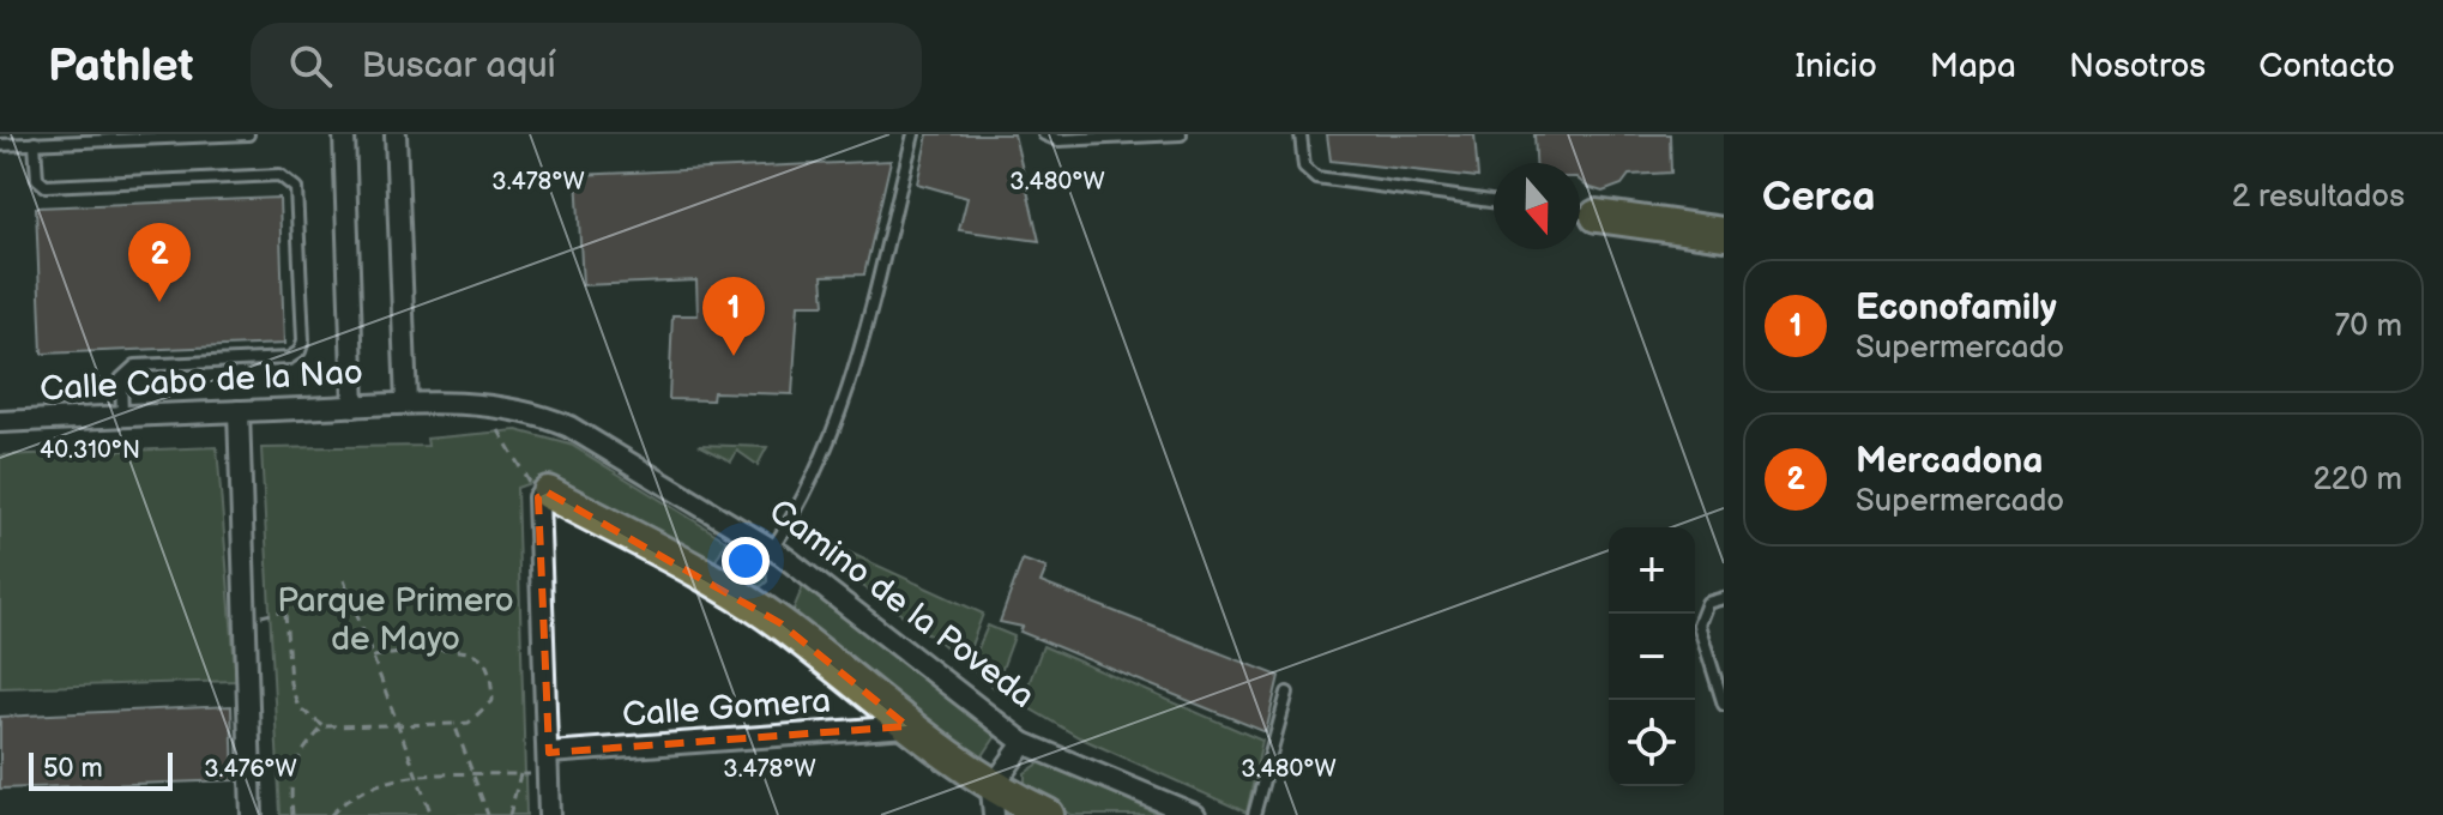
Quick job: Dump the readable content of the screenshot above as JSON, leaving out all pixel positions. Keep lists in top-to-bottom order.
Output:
{
  "streets": {
    "street": ["Calle Cabo de la Nao", "Camino de la Poveda", "Calle Gomera"]
  },
  "crossings": [
    ["Calle Cabo de la Nao", "Camino de la Poveda"]
  ],
  "parks": ["Parque Primero de Mayo"],
  "scale_bar": "50 m",
  "north": "bottom",
  "page": {
    "header": "Pathlet",
    "search": "Buscar aquí",
    "nav": [
      "Inicio",
      "Mapa",
      "Nosotros",
      "Contacto"
    ],
    "heading": ["Cerca", "2 resultados"],
    "pins": ["2", "1"],
    "list": [
      {
        "mark": "1",
        "name": "Econofamily",
        "note": "Supermercado",
        "value": "70 m"
      },
      {
        "mark": "2",
        "name": "Mercadona",
        "note": "Supermercado",
        "value": "220 m"
      }
    ],
    "map_buttons": ["+", "−"],
    "scale": "50 m"
  },
  "coordinates": [
    "3.478°W",
    "3.480°W",
    "40.310°N",
    "3.476°W"
  ]
}
